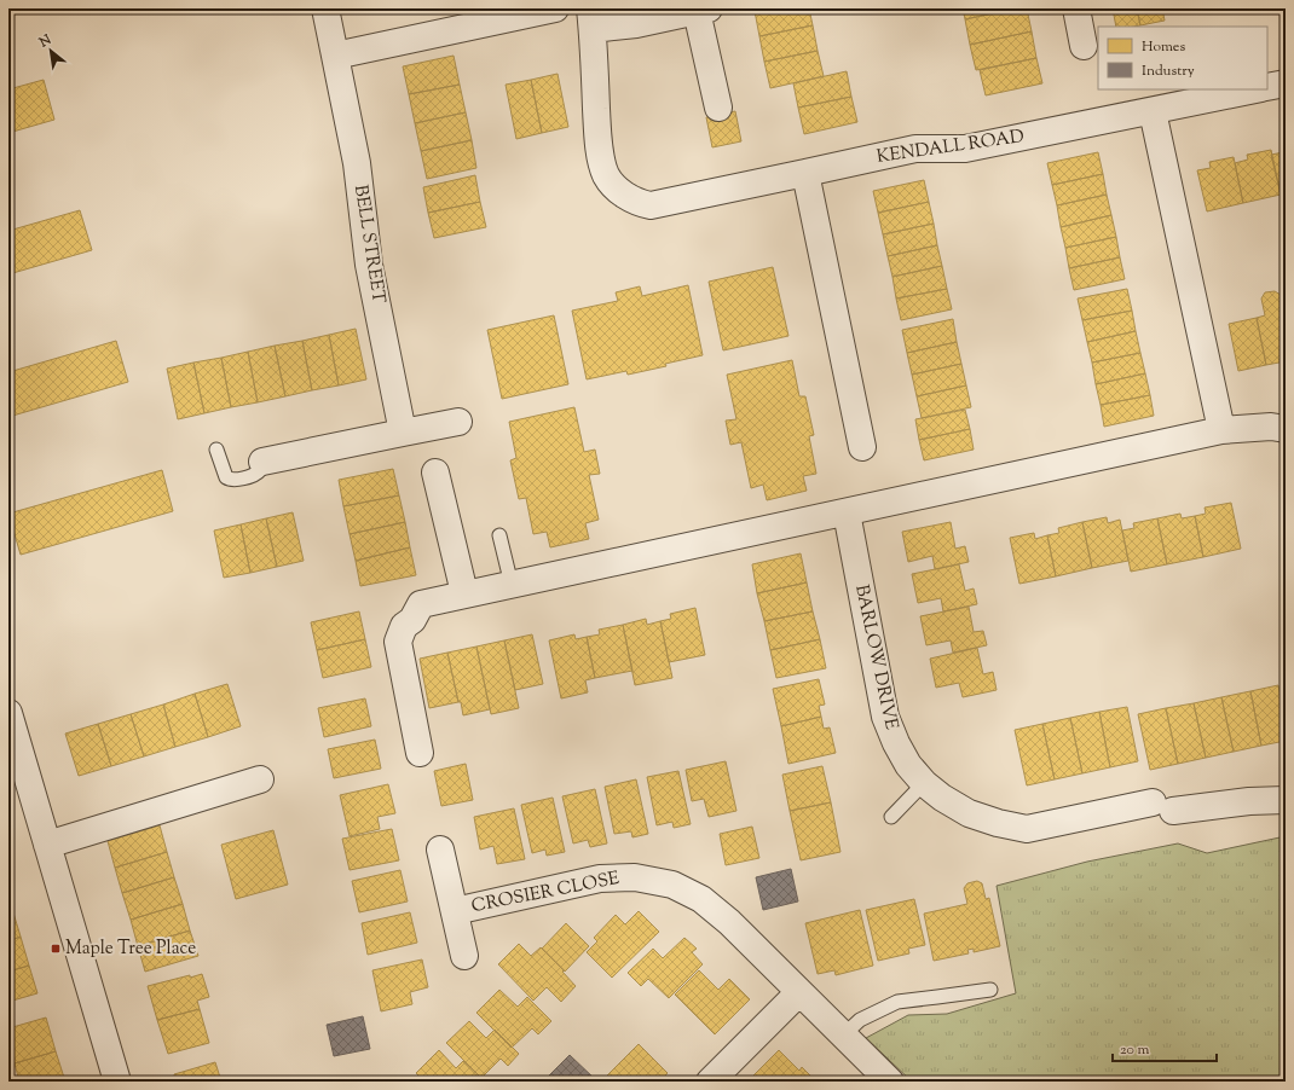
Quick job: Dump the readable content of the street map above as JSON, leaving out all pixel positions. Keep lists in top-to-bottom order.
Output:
{
  "streets": {
    "street": [
      "KENDALL ROAD",
      "BELL STREET",
      "BARLOW DRIVE",
      "CROSIER CLOSE"
    ]
  },
  "places": {
    "transit": ["Maple Tree Place"]
  },
  "legend": ["Homes", "Industry"],
  "scale_bar": "20 m",
  "north": "top left"
}
